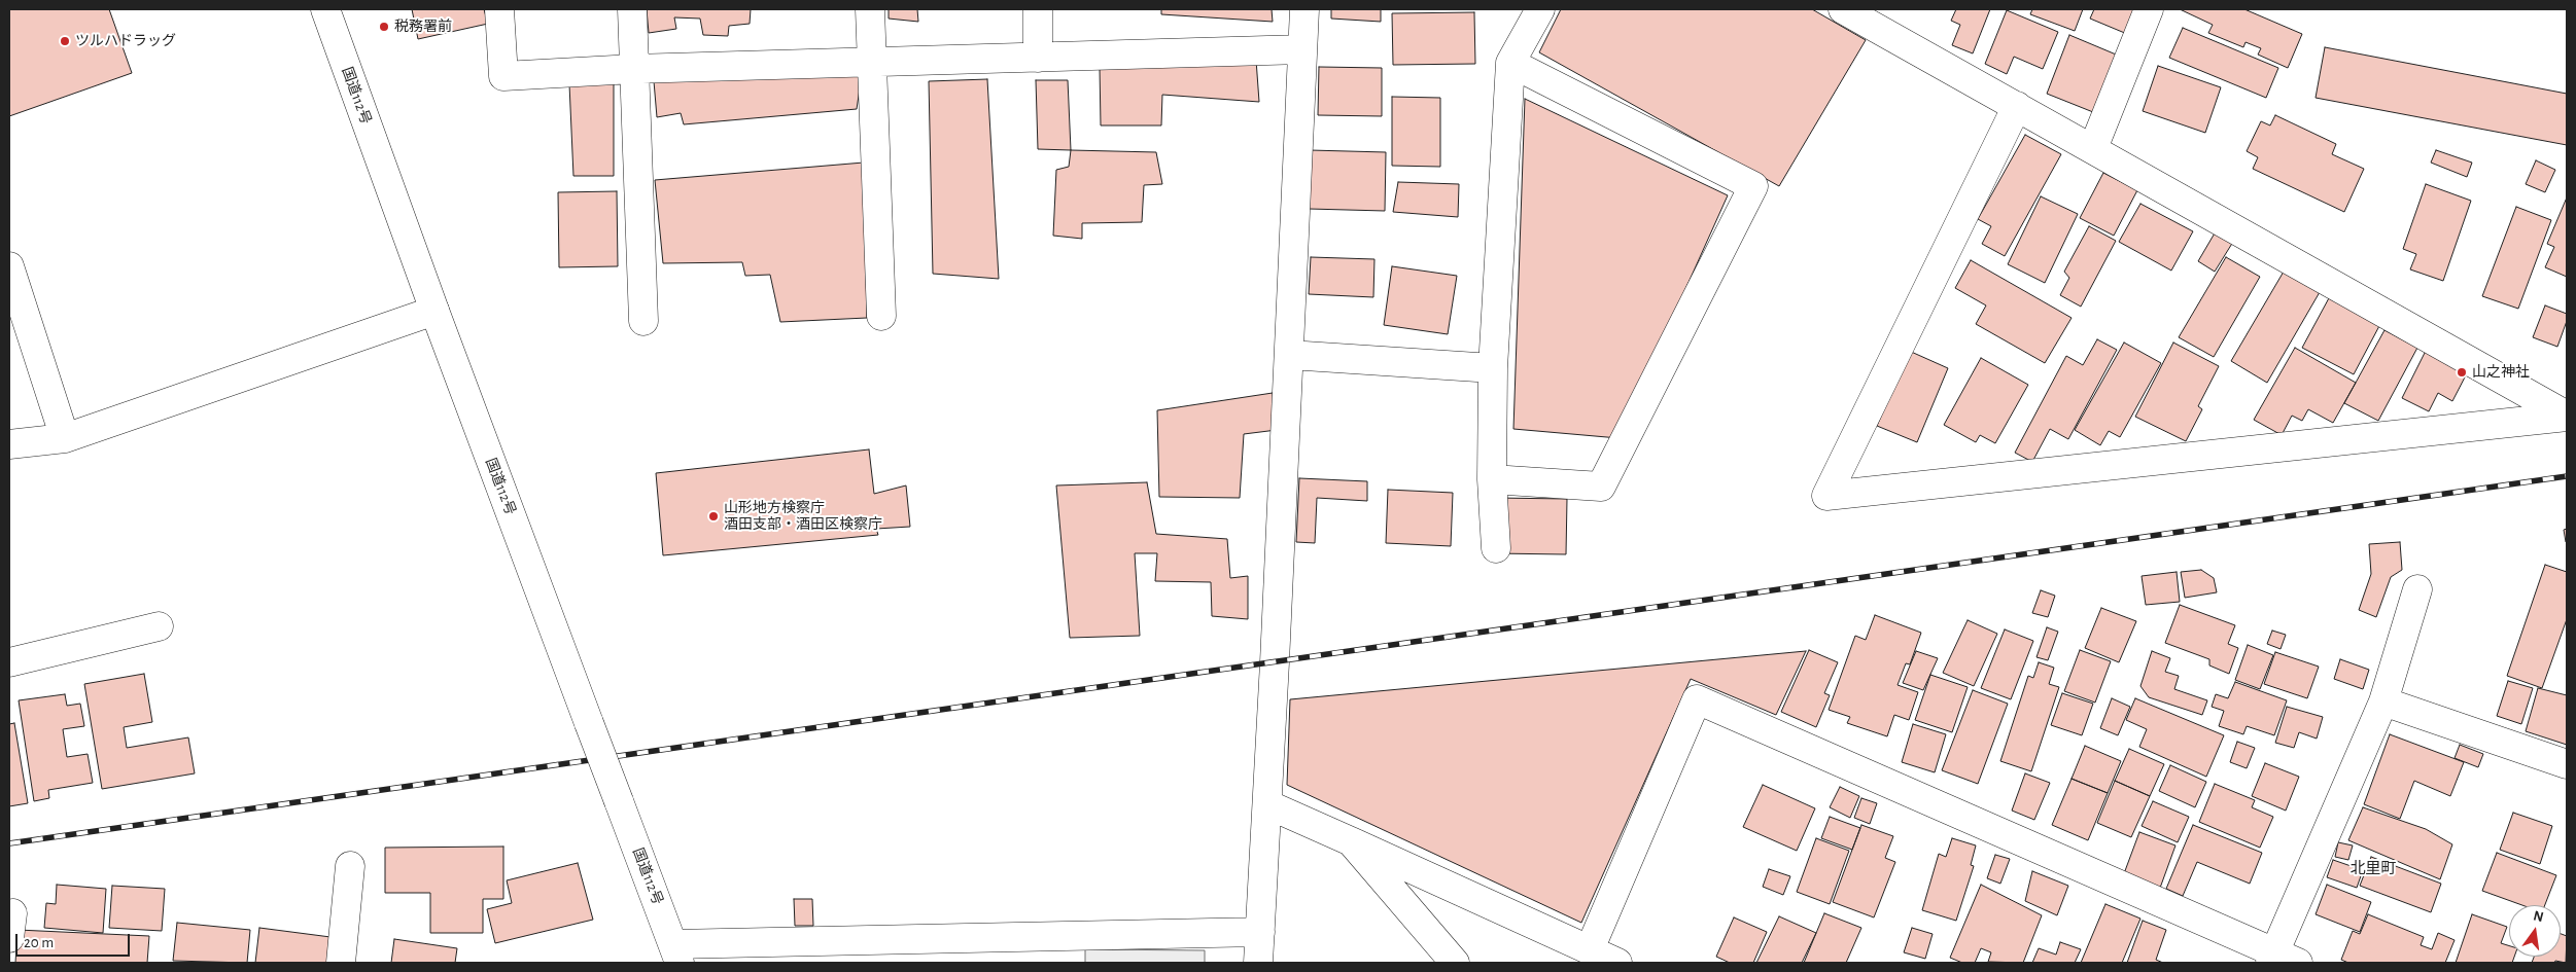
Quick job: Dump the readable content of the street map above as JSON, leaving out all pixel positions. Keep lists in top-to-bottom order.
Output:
{
  "streets": {
    "main road": ["国道112号"]
  },
  "districts": ["北里町"],
  "places": [
    "税務署前",
    "ツルハドラッグ",
    "山之神社",
    "山形地方検察庁 酒田支部・酒田区検察庁"
  ],
  "scale_bar": "20 m",
  "north": "top"
}
